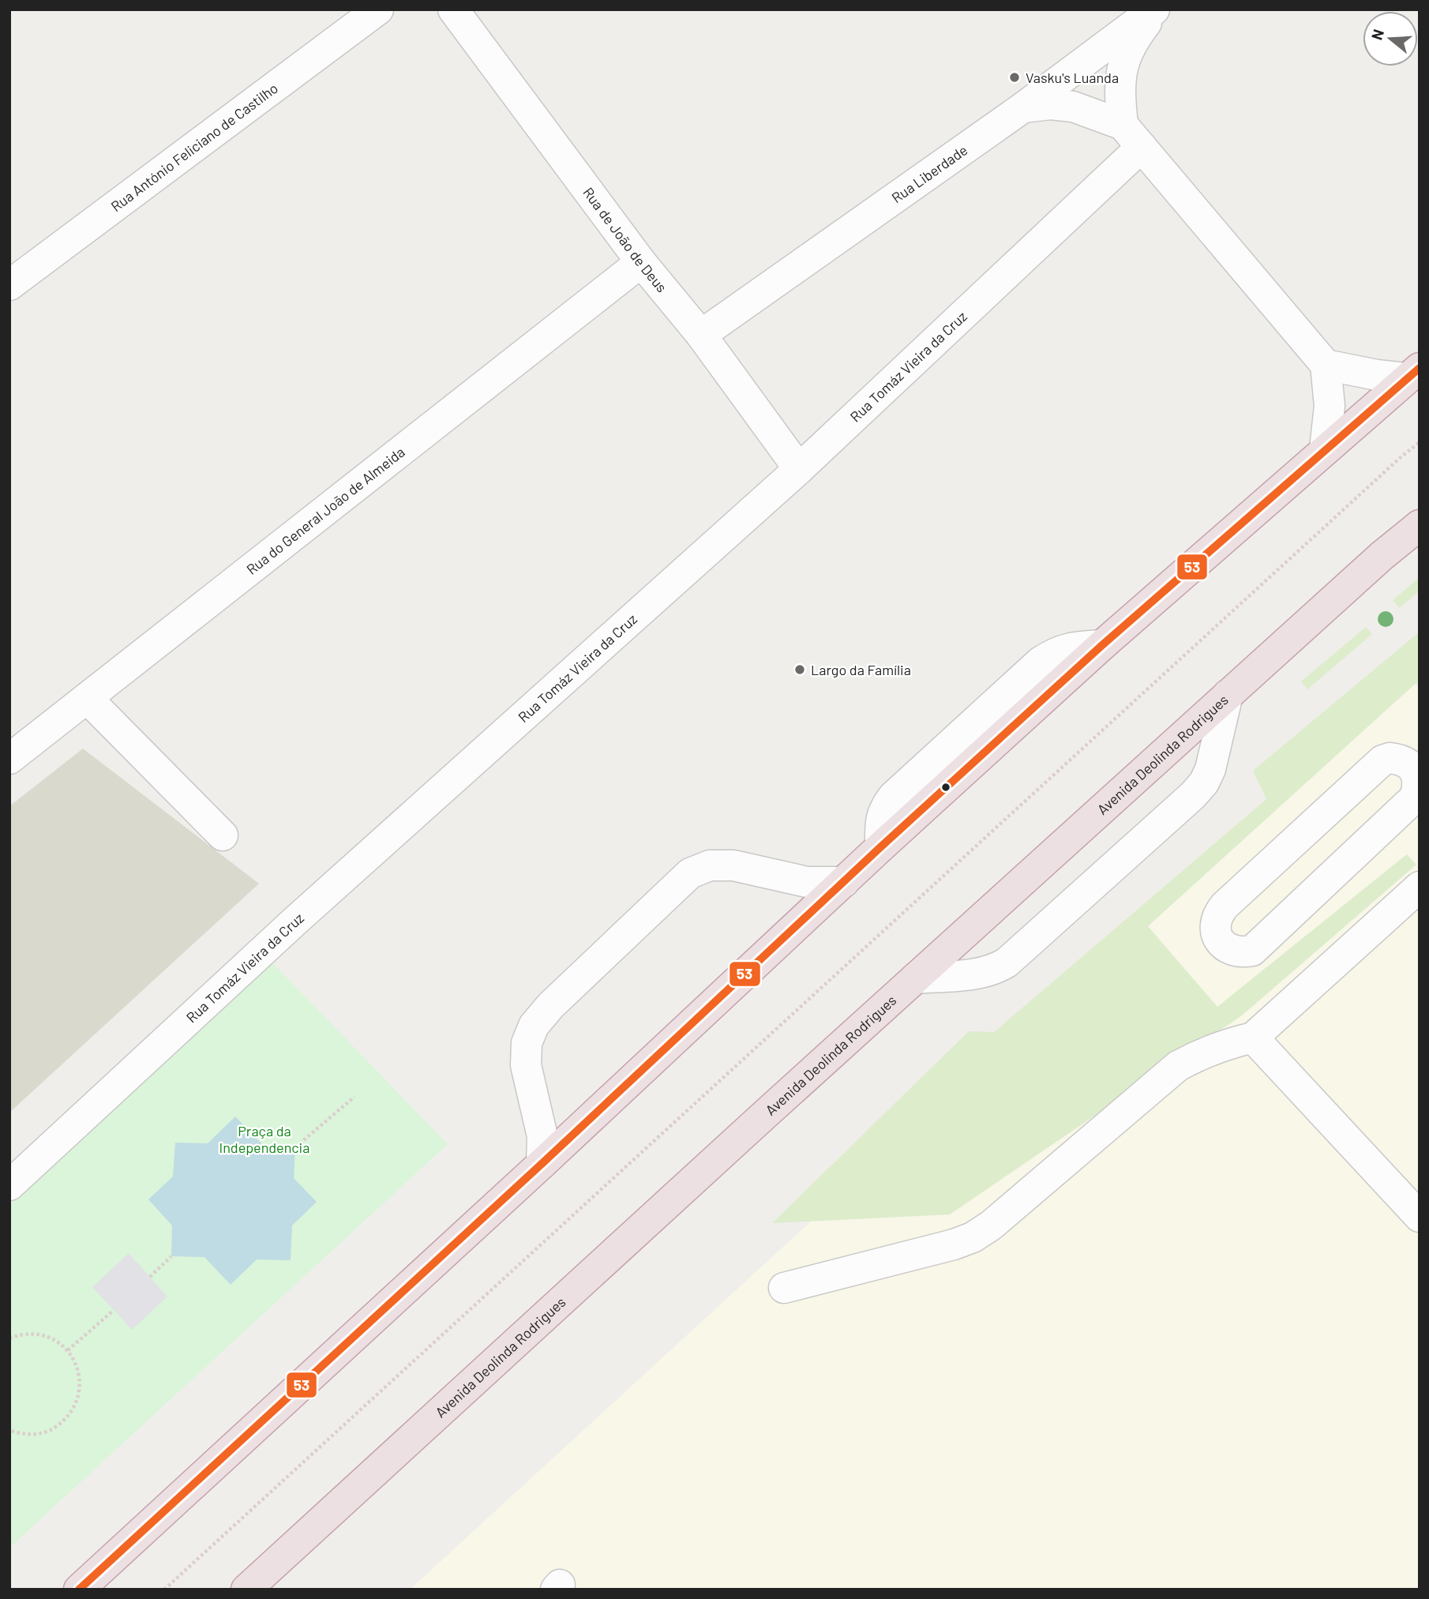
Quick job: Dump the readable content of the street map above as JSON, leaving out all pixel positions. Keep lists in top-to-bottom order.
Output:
{
  "streets": {
    "highway": ["Avenida Deolinda Rodrigues"],
    "street": [
      "Rua António Feliciano de Castilho",
      "Rua Liberdade",
      "Rua de João de Deus",
      "Rua Tomáz Vieira da Cruz",
      "Rua do General João de Almeida"
    ]
  },
  "crossings": [
    ["Rua Liberdade", "Rua de João de Deus"],
    ["Rua de João de Deus", "Rua Tomáz Vieira da Cruz"],
    ["Rua de João de Deus", "Rua do General João de Almeida"]
  ],
  "parks": ["Praça da Independencia"],
  "places": ["Vasku's Luanda", "Largo da Família"],
  "lines": ["transit line 53"],
  "north": "left"
}
